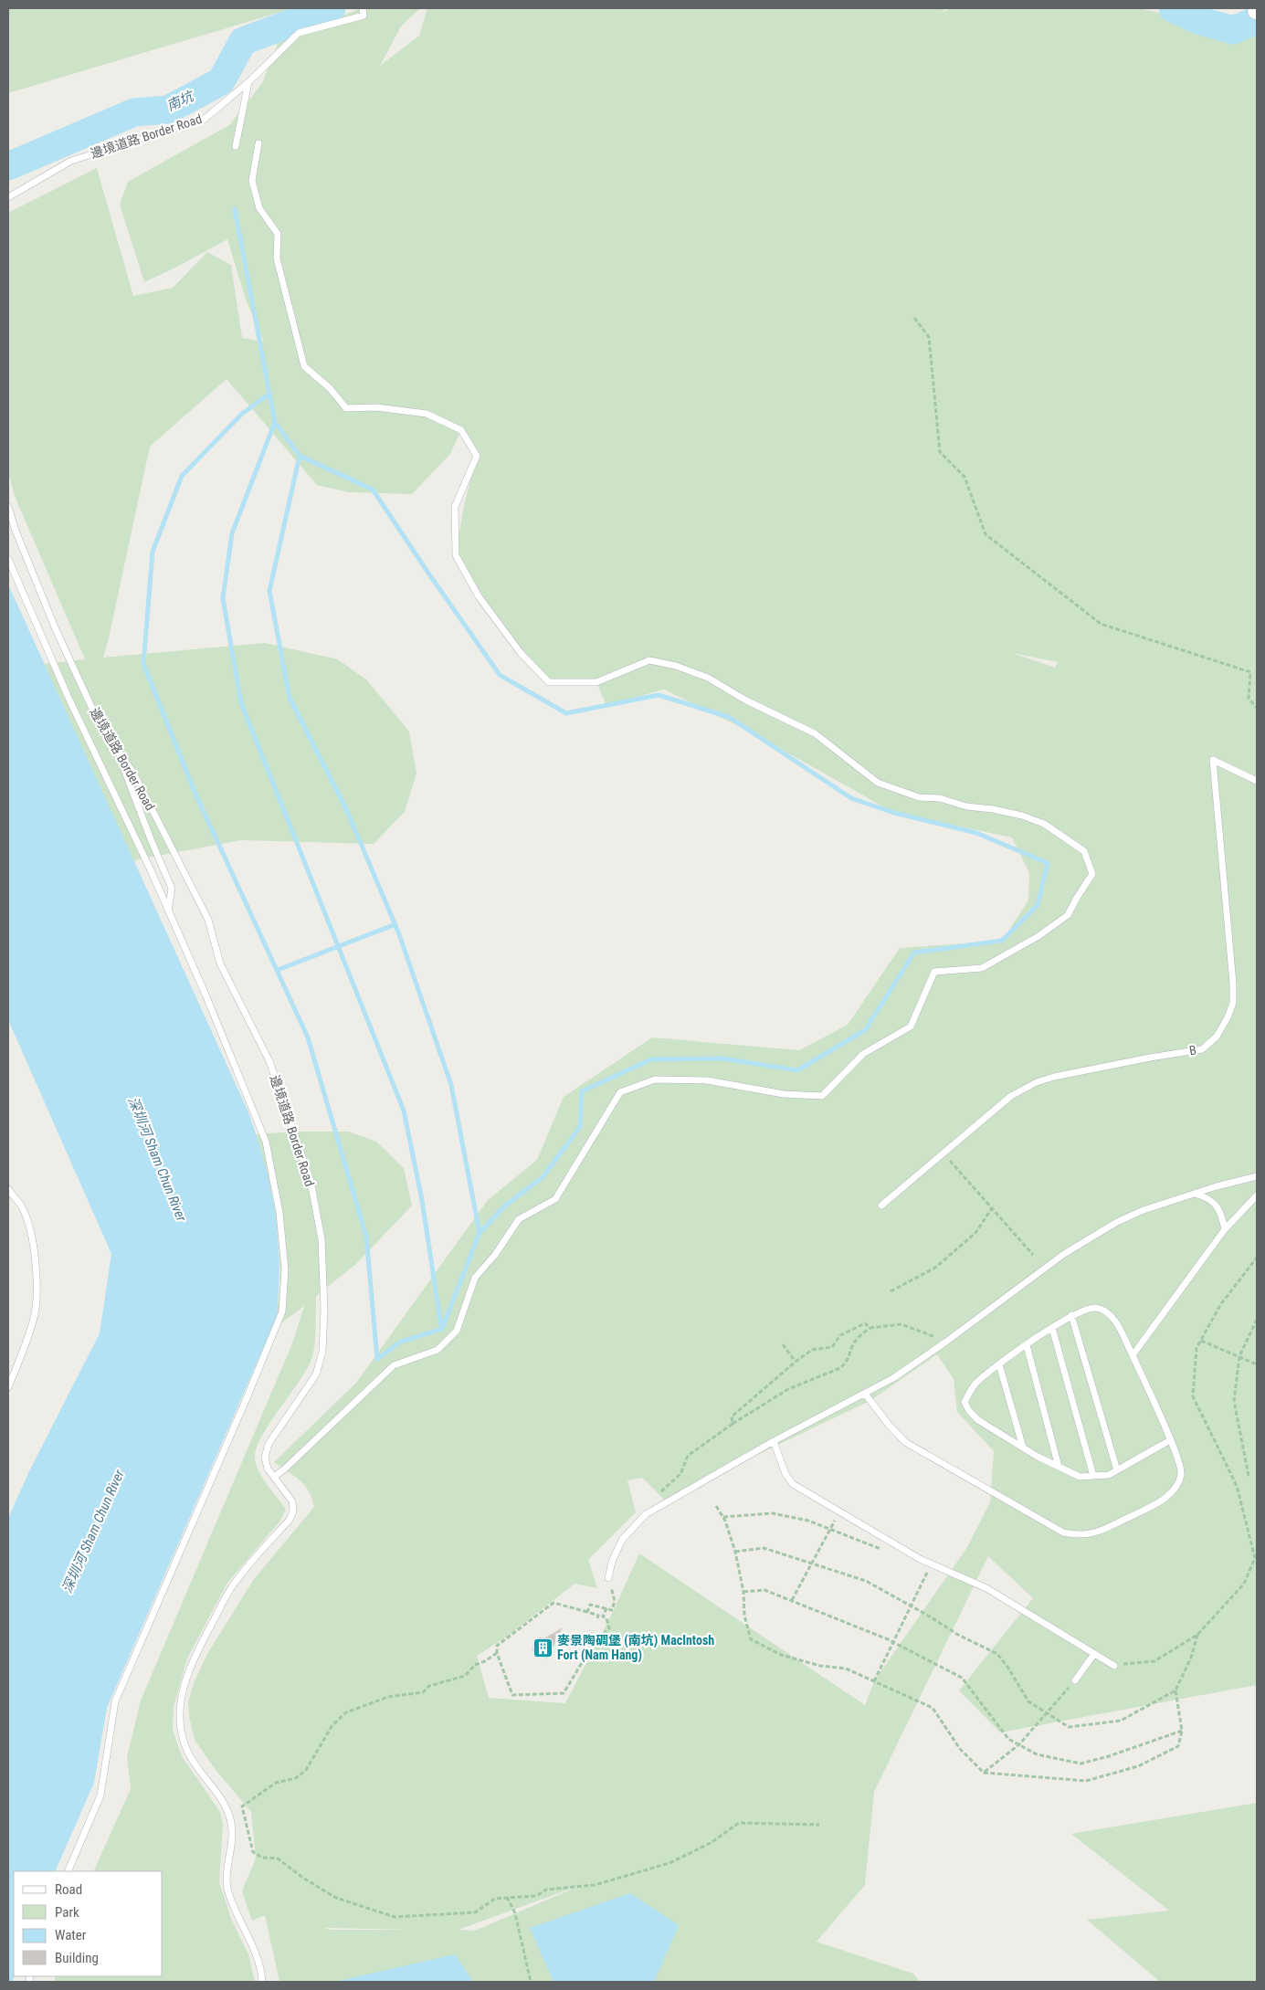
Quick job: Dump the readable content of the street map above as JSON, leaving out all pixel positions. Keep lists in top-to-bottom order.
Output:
{
  "streets": {
    "lane": ["邊境道路 Border Road", "B"]
  },
  "water": ["南坑", "深圳河 Sham Chun River"],
  "places": {
    "building": ["麥景陶碉堡 (南坑) MacIntosh Fort (Nam Hang)"]
  },
  "legend": [
    "Road",
    "Park",
    "Water",
    "Building"
  ]
}
